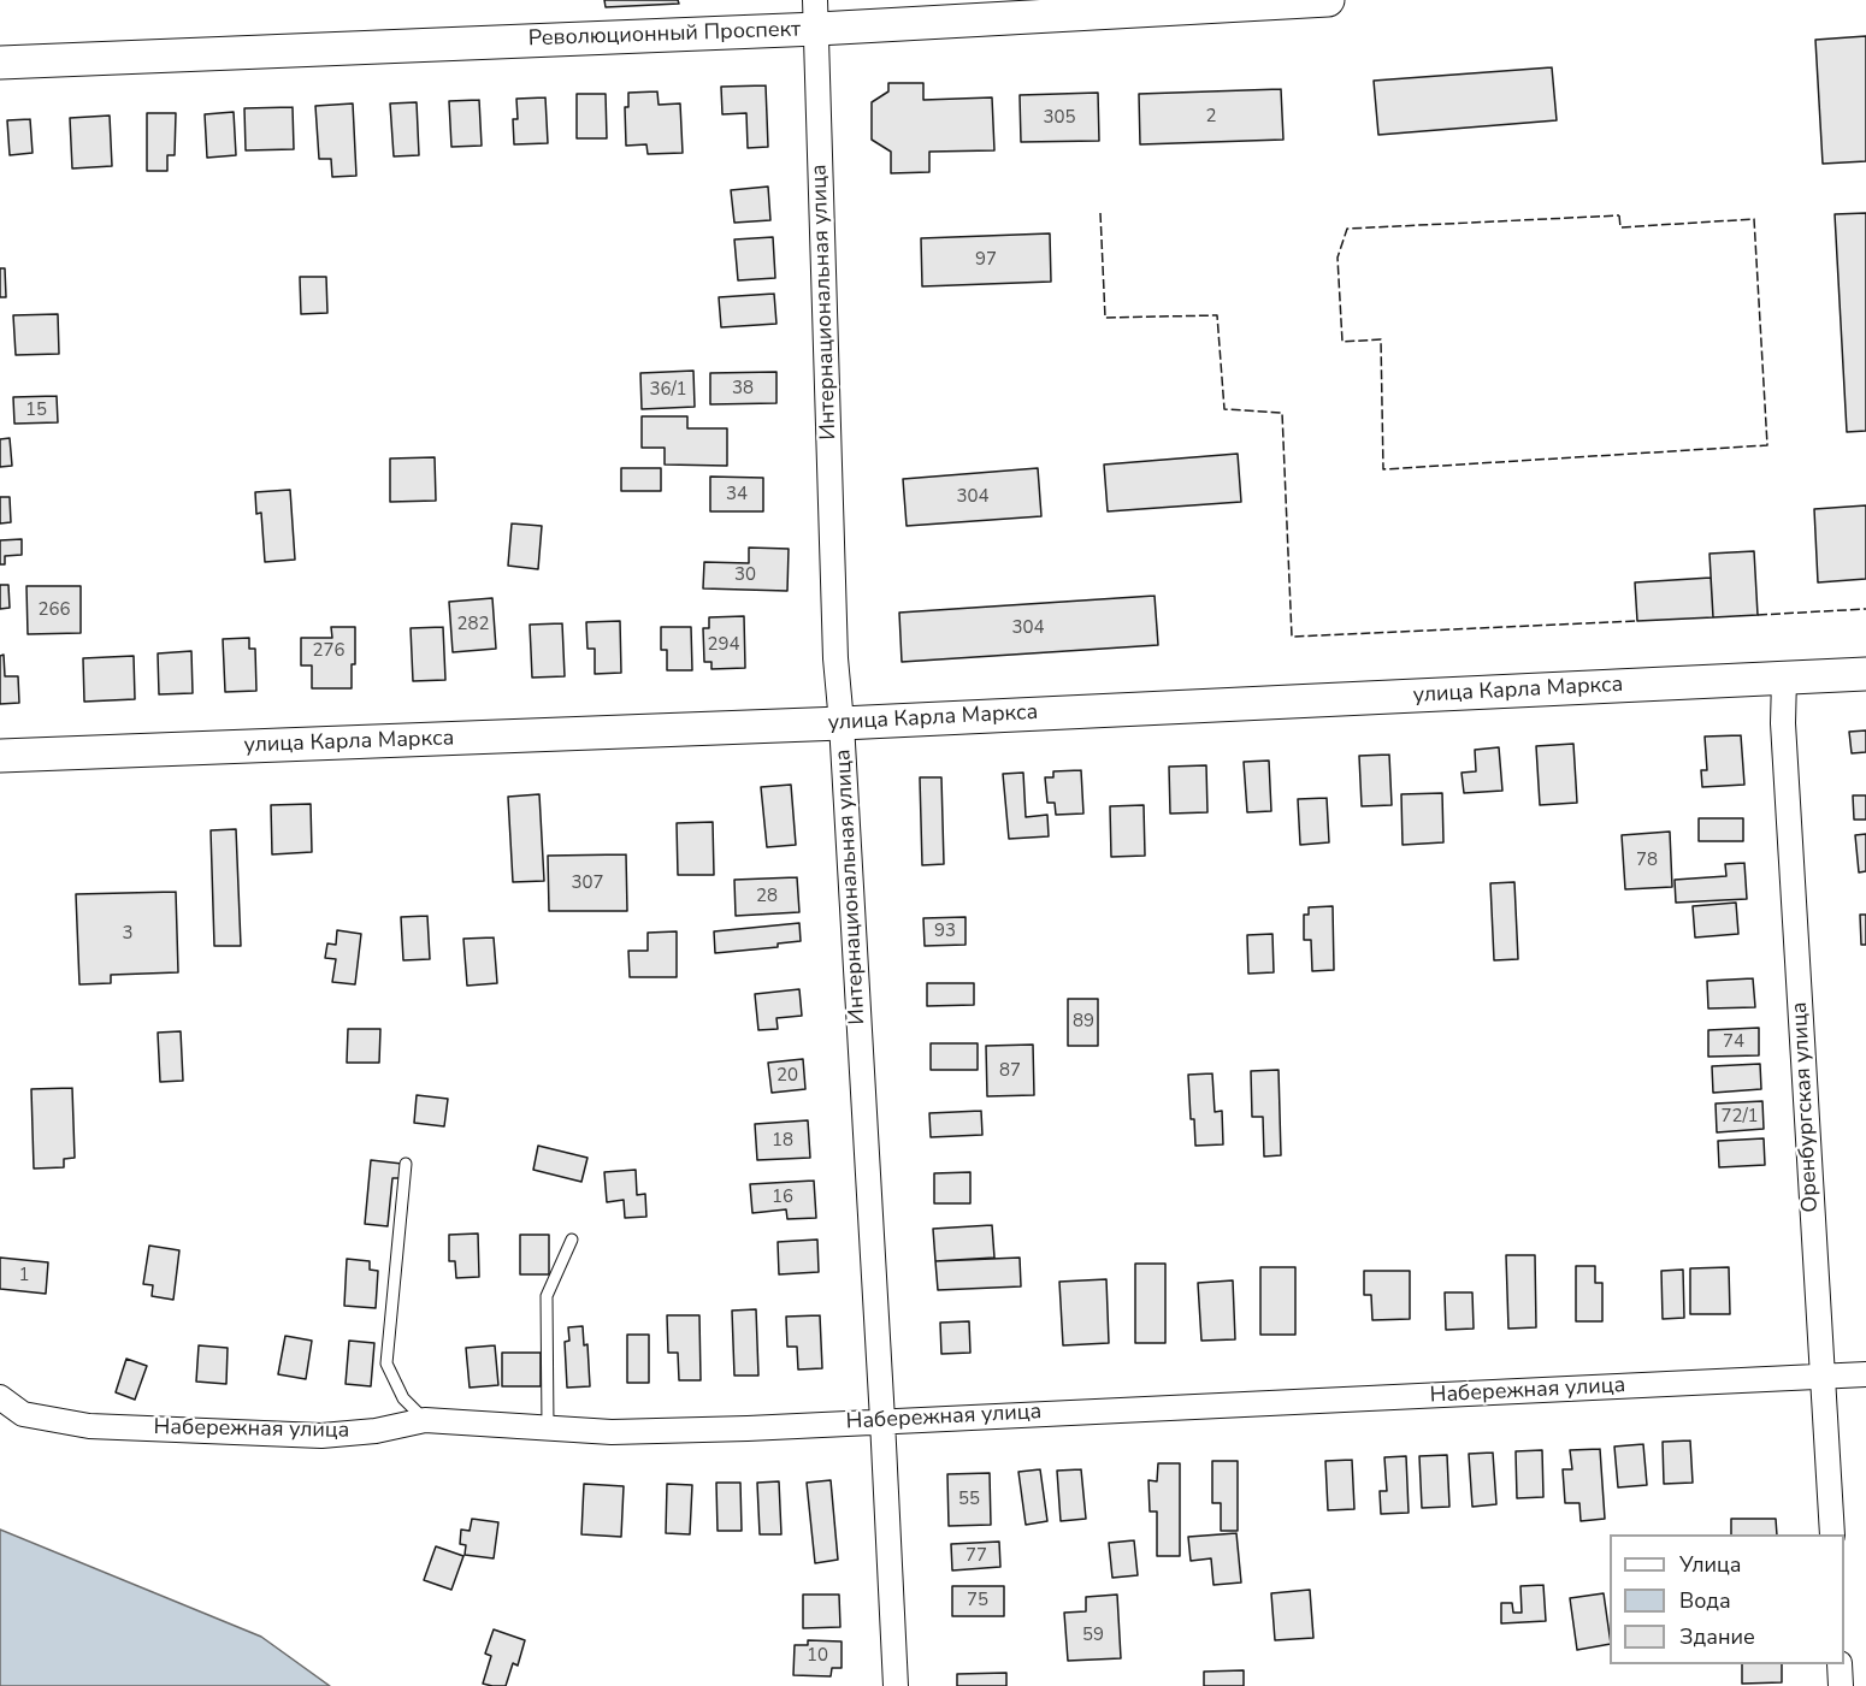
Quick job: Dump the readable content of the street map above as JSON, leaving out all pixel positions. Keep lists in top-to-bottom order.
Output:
{
  "streets": {
    "main road": ["Революционный Проспект", "улица Карла Маркса"],
    "street": ["Интернациональная улица", "Оренбургская улица", "Набережная улица"]
  },
  "crossings": [
    ["Революционный Проспект", "Интернациональная улица"],
    ["Интернациональная улица", "улица Карла Маркса"],
    ["Интернациональная улица", "Набережная улица"],
    ["улица Карла Маркса", "Оренбургская улица"],
    ["Оренбургская улица", "Набережная улица"]
  ],
  "house_numbers": [
    "2",
    "305",
    "97",
    "38",
    "36/1",
    "15",
    "34",
    "304",
    "30",
    "266",
    "282",
    "304",
    "294",
    "276",
    "78",
    "307",
    "28",
    "93",
    "3",
    "89",
    "74",
    "87",
    "20",
    "72/1",
    "18",
    "16",
    "1",
    "55",
    "77",
    "75",
    "59",
    "10"
  ],
  "legend": ["Улица", "Вода", "Здание"]
}
